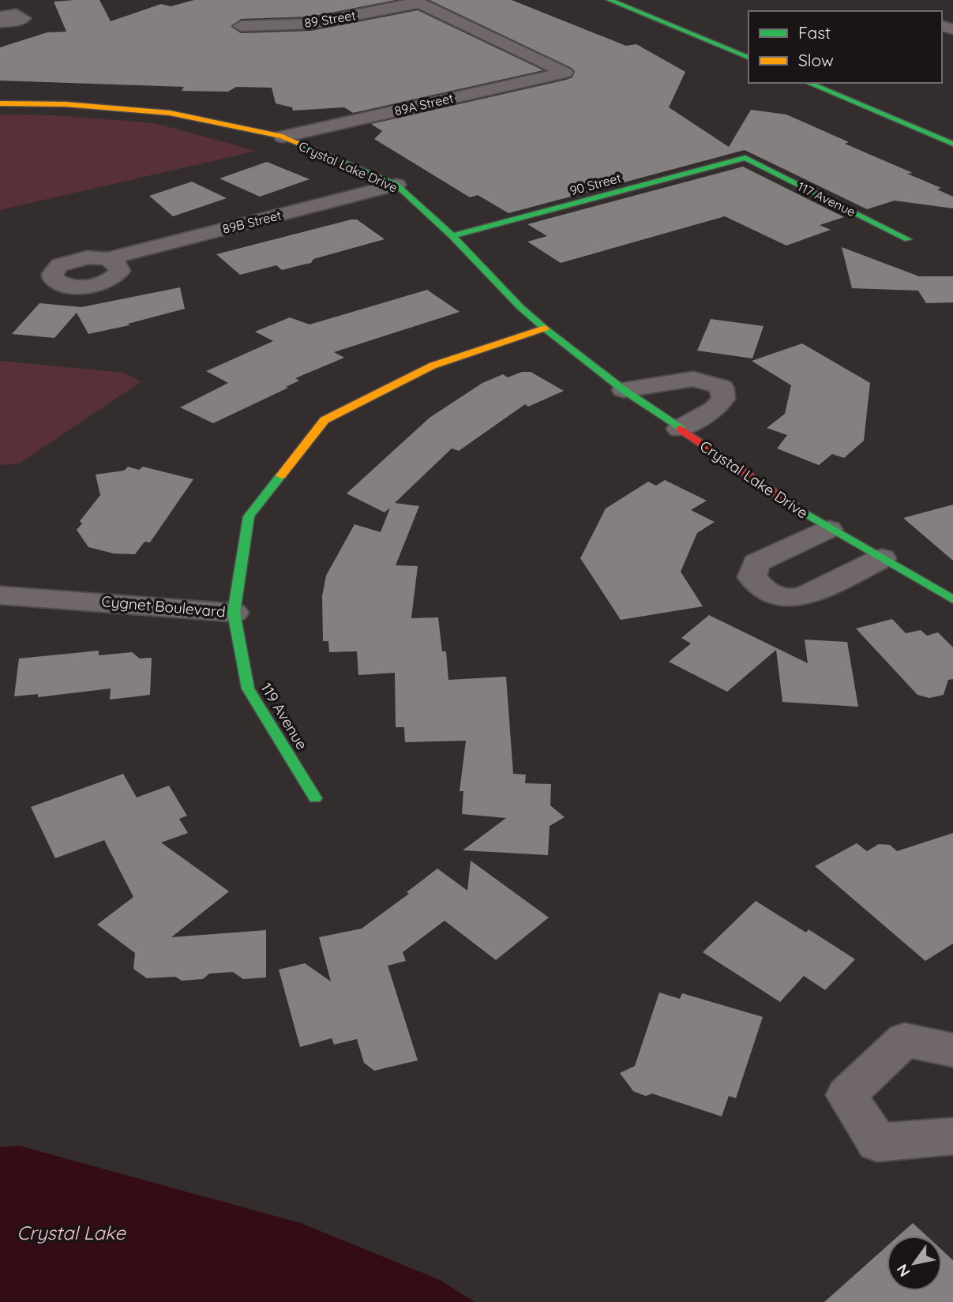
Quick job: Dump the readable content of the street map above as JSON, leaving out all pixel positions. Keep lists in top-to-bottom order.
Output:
{
  "streets": {
    "street": [
      "89 Street",
      "89A Street",
      "Crystal Lake Drive",
      "90 Street",
      "117 Avenue",
      "89B Street",
      "Cygnet Boulevard",
      "119 Avenue"
    ]
  },
  "crossings": [
    ["89 Street", "89A Street"],
    ["89A Street", "Crystal Lake Drive"],
    ["Crystal Lake Drive", "90 Street"],
    ["Crystal Lake Drive", "89B Street"],
    ["Crystal Lake Drive", "Cygnet Boulevard"],
    ["90 Street", "117 Avenue"],
    ["Cygnet Boulevard", "119 Avenue"]
  ],
  "water": ["Crystal Lake"],
  "legend": ["Fast", "Slow"],
  "north": "bottom left"
}
